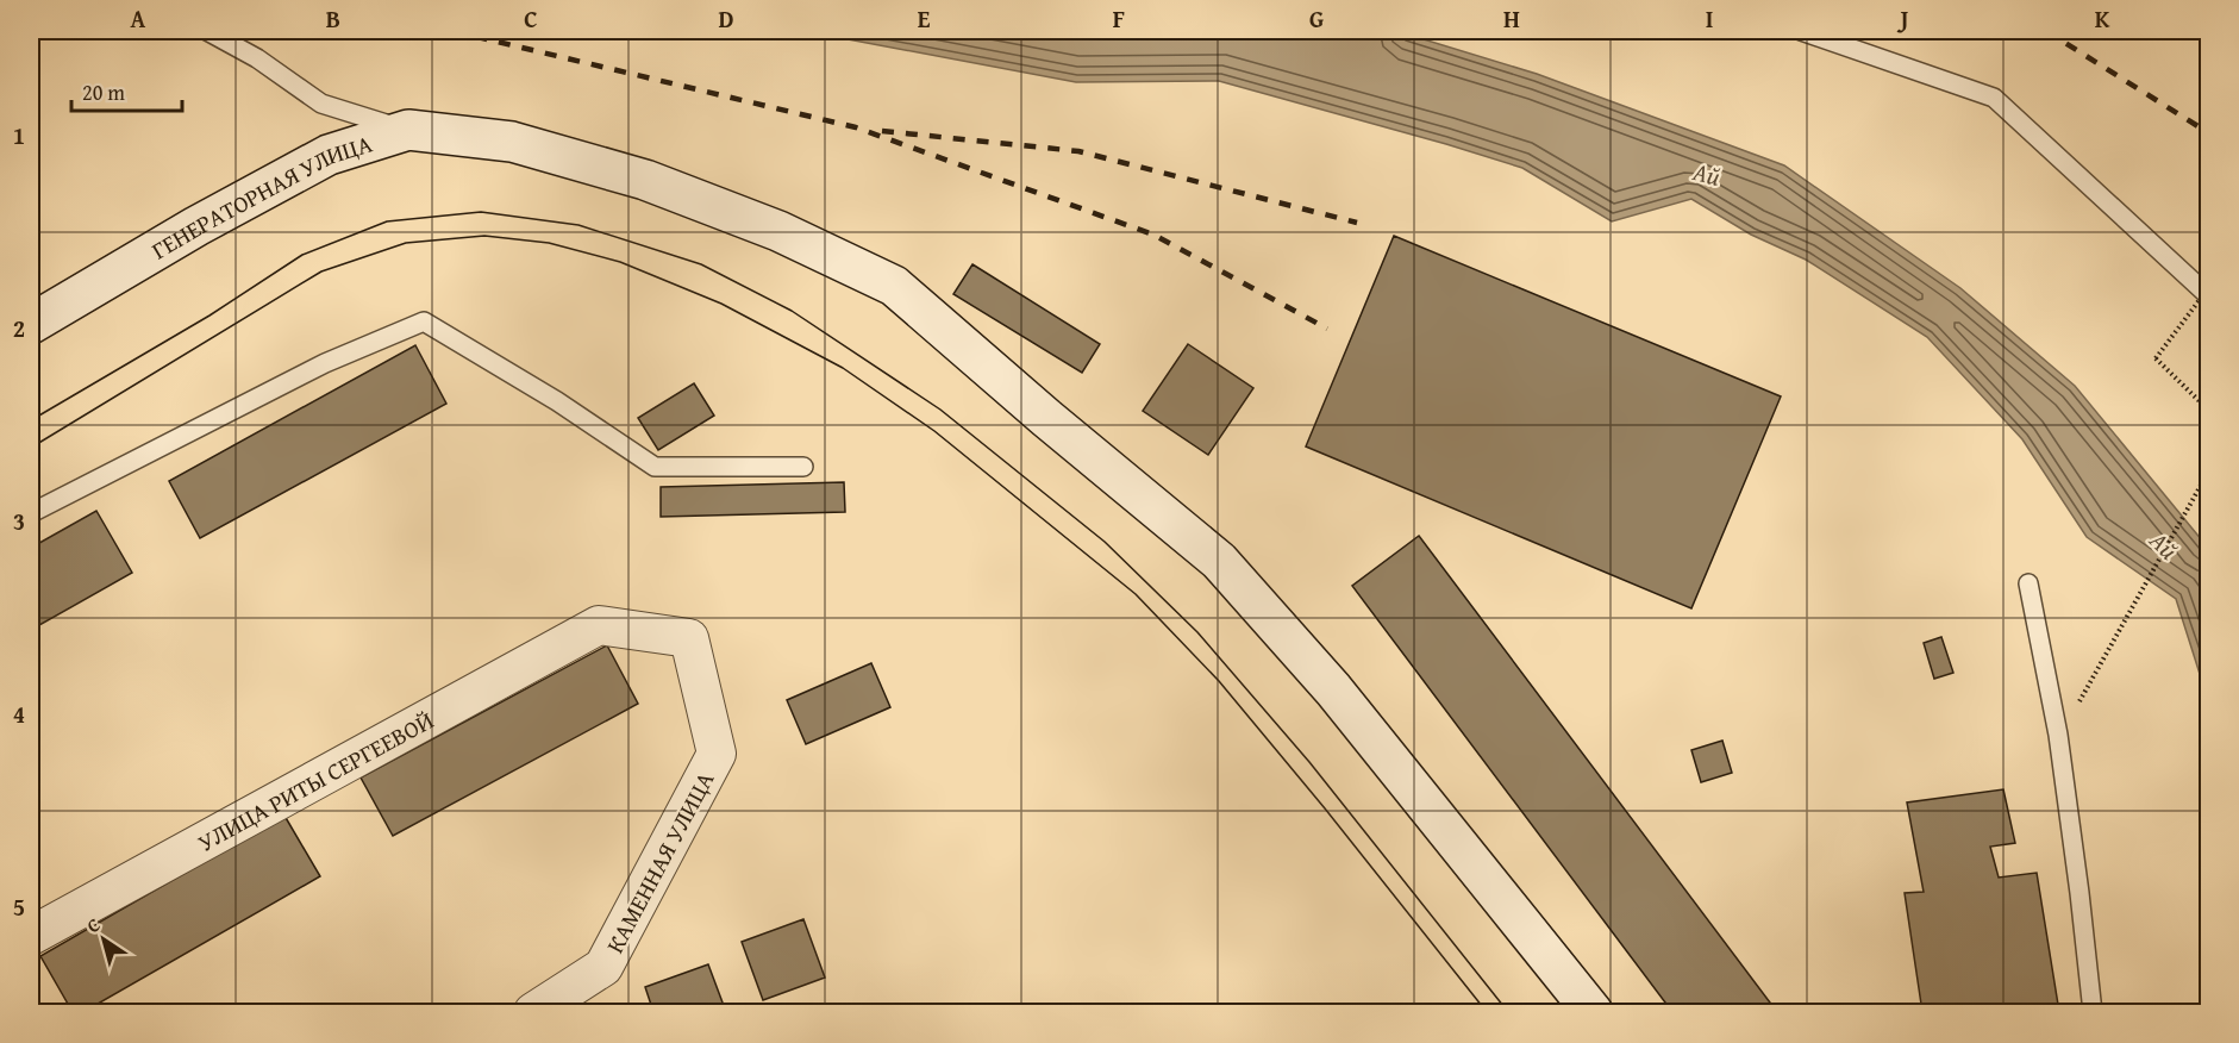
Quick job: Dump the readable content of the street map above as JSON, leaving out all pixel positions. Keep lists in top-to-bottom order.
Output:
{
  "streets": {
    "main road": ["ГЕНЕРАТОРНАЯ УЛИЦА"],
    "street": ["УЛИЦА РИТЫ СЕРГЕЕВОЙ", "КАМЕННАЯ УЛИЦА"]
  },
  "crossings": [
    ["УЛИЦА РИТЫ СЕРГЕЕВОЙ", "КАМЕННАЯ УЛИЦА"]
  ],
  "water": ["Ай"],
  "scale_bar": "20 m",
  "north": "top left",
  "grid": {
    "columns": [
      "A",
      "B",
      "C",
      "D",
      "E",
      "F",
      "G",
      "H",
      "I",
      "J",
      "K"
    ],
    "rows": [
      "1",
      "2",
      "3",
      "4",
      "5"
    ]
  }
}
